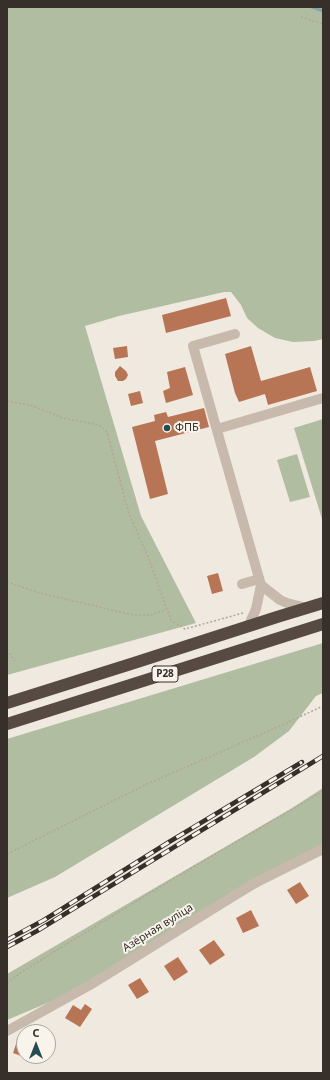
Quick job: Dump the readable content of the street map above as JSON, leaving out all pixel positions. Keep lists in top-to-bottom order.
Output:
{
  "streets": {
    "highway": ["Р28"],
    "street": ["Азёрная вуліца"]
  },
  "places": ["ФПБ"],
  "north": "top"
}
